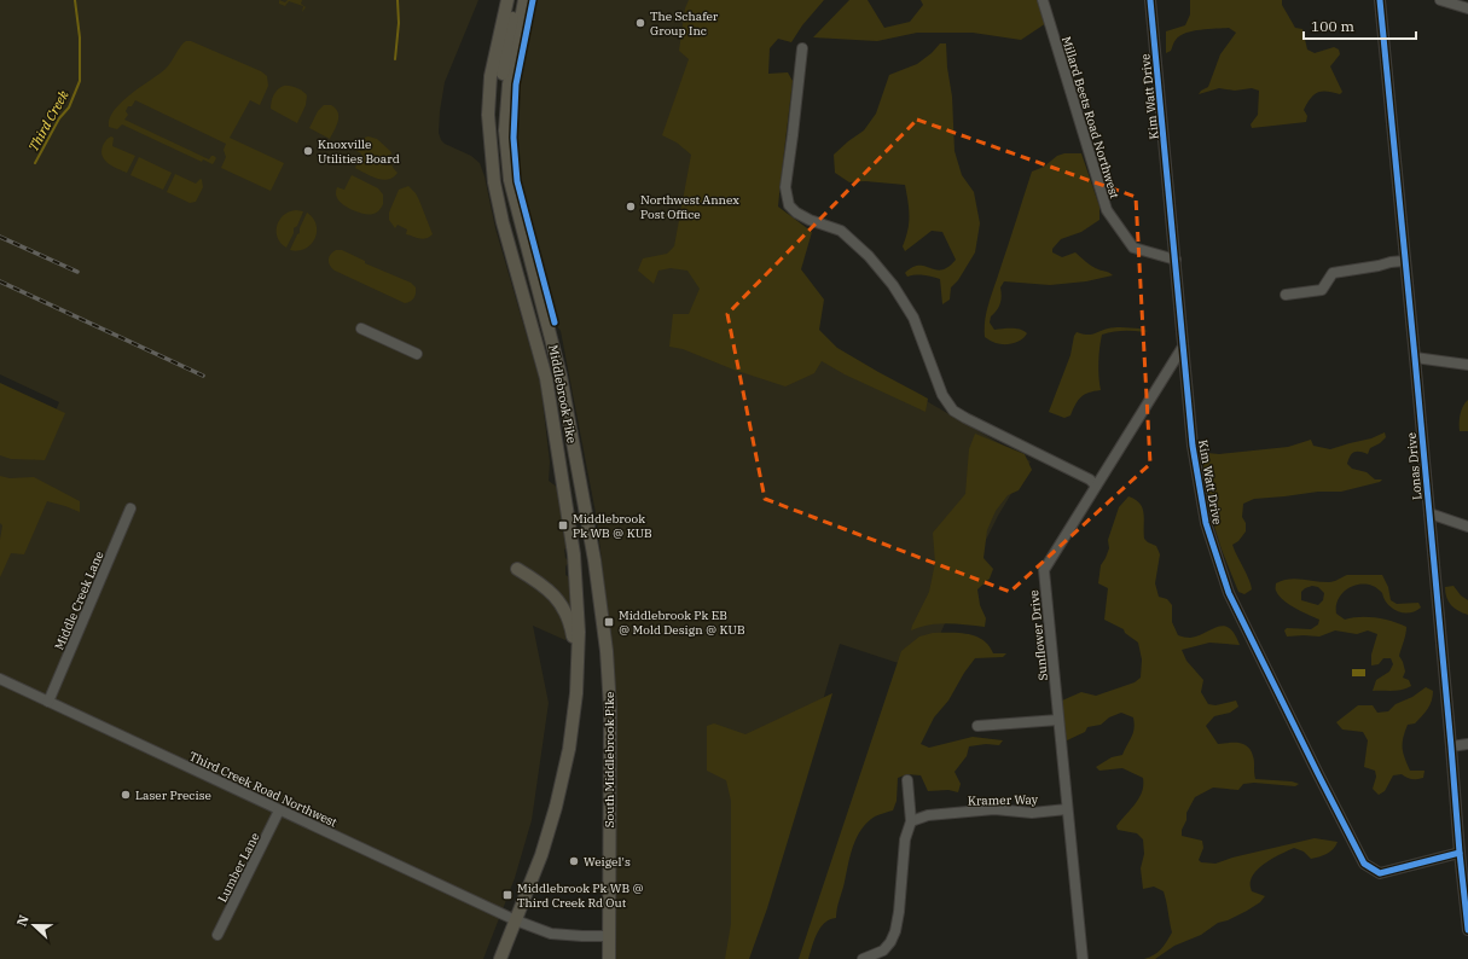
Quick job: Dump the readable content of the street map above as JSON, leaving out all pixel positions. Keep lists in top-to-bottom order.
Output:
{
  "streets": {
    "main road": ["Middlebrook Pike", "South Middlebrook Pike"],
    "street": [
      "Kim Watt Drive",
      "Millard Beets Road Northwest",
      "Lonas Drive",
      "Middle Creek Lane",
      "Sunflower Drive",
      "Third Creek Road Northwest",
      "Kramer Way",
      "Lumber Lane"
    ]
  },
  "crossings": [
    ["Kim Watt Drive", "Millard Beets Road Northwest"],
    ["Kim Watt Drive", "Lonas Drive"],
    ["Kim Watt Drive", "Sunflower Drive"],
    ["Middlebrook Pike", "South Middlebrook Pike"],
    ["Middle Creek Lane", "Third Creek Road Northwest"],
    ["Sunflower Drive", "Kramer Way"],
    ["South Middlebrook Pike", "Third Creek Road Northwest"],
    ["Third Creek Road Northwest", "Lumber Lane"]
  ],
  "water": ["Third Creek"],
  "places": {
    "other": [
      "The Schafer Group Inc",
      "Knoxville Utilities Board",
      "Northwest Annex Post Office",
      "Laser Precise",
      "Weigel's"
    ],
    "transit": ["Middlebrook Pk WB @ KUB", "Middlebrook Pk EB @ Mold Design @ KUB", "Middlebrook Pk WB @ Third Creek Rd Out"]
  },
  "scale_bar": "100 m",
  "north": "left"
}
